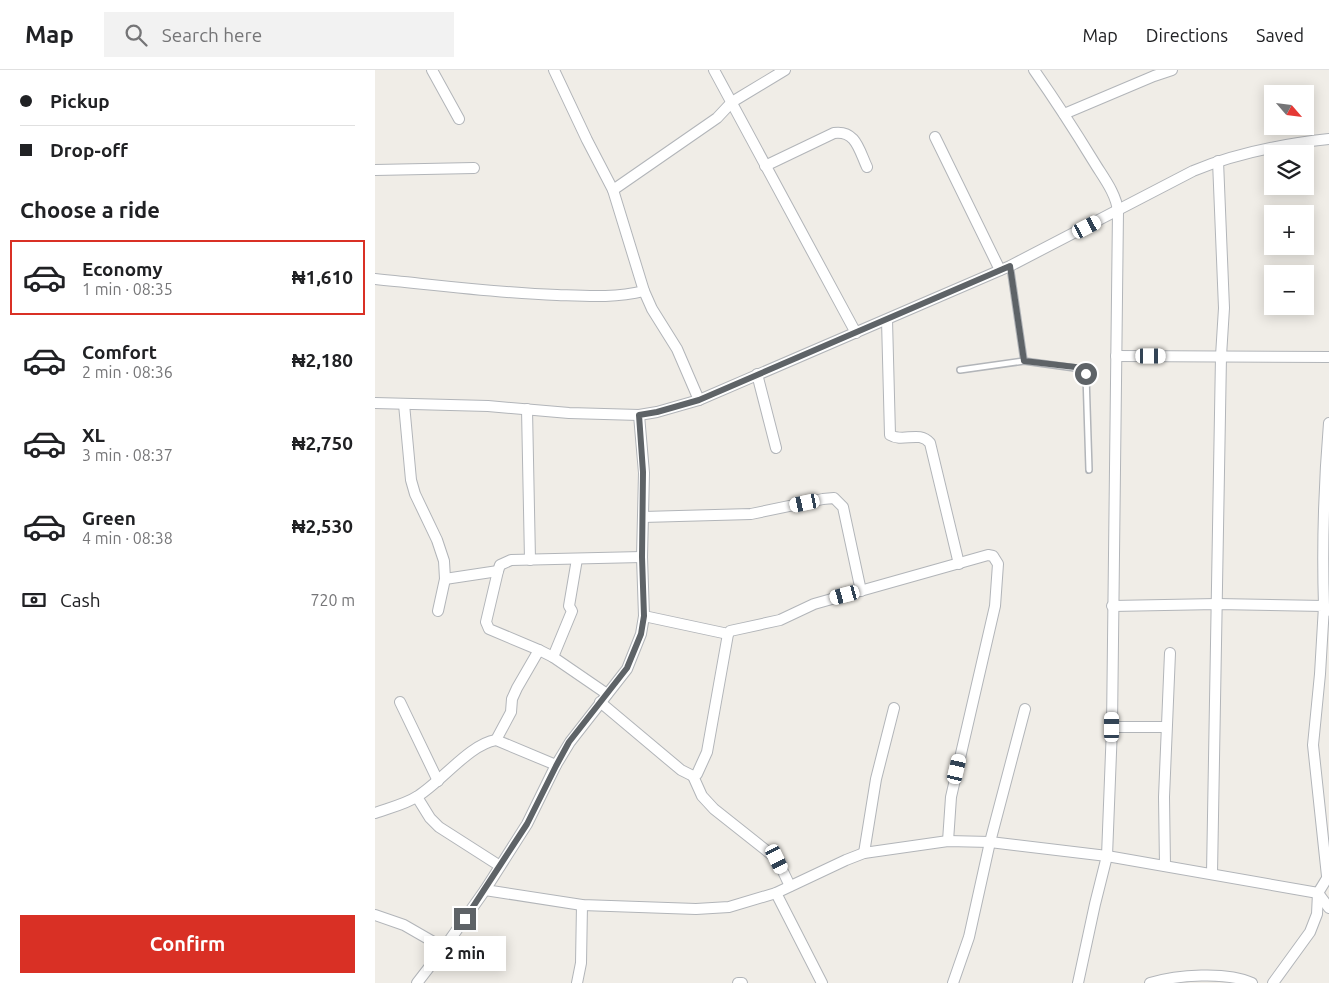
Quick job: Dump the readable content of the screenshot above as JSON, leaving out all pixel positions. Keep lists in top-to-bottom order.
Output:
{
  "north": "bottom right",
  "page": {
    "header": "Map",
    "search": "Search here",
    "nav": ["Map", "Directions", "Saved"],
    "banner": ["Pickup", "Drop-off"],
    "map_buttons": ["+", "−"],
    "heading": "Choose a ride",
    "list": [
      {
        "name": "Economy",
        "note": "1 min · 08:35",
        "value": "₦1,610"
      },
      {
        "name": "Comfort",
        "note": "2 min · 08:36",
        "value": "₦2,180"
      },
      {
        "name": "XL",
        "note": "3 min · 08:37",
        "value": "₦2,750"
      },
      {
        "name": "Green",
        "note": "4 min · 08:38",
        "value": "₦2,530"
      }
    ],
    "pay": ["Cash", "720 m"],
    "buttons": "Confirm",
    "bubble": "2 min"
  }
}
